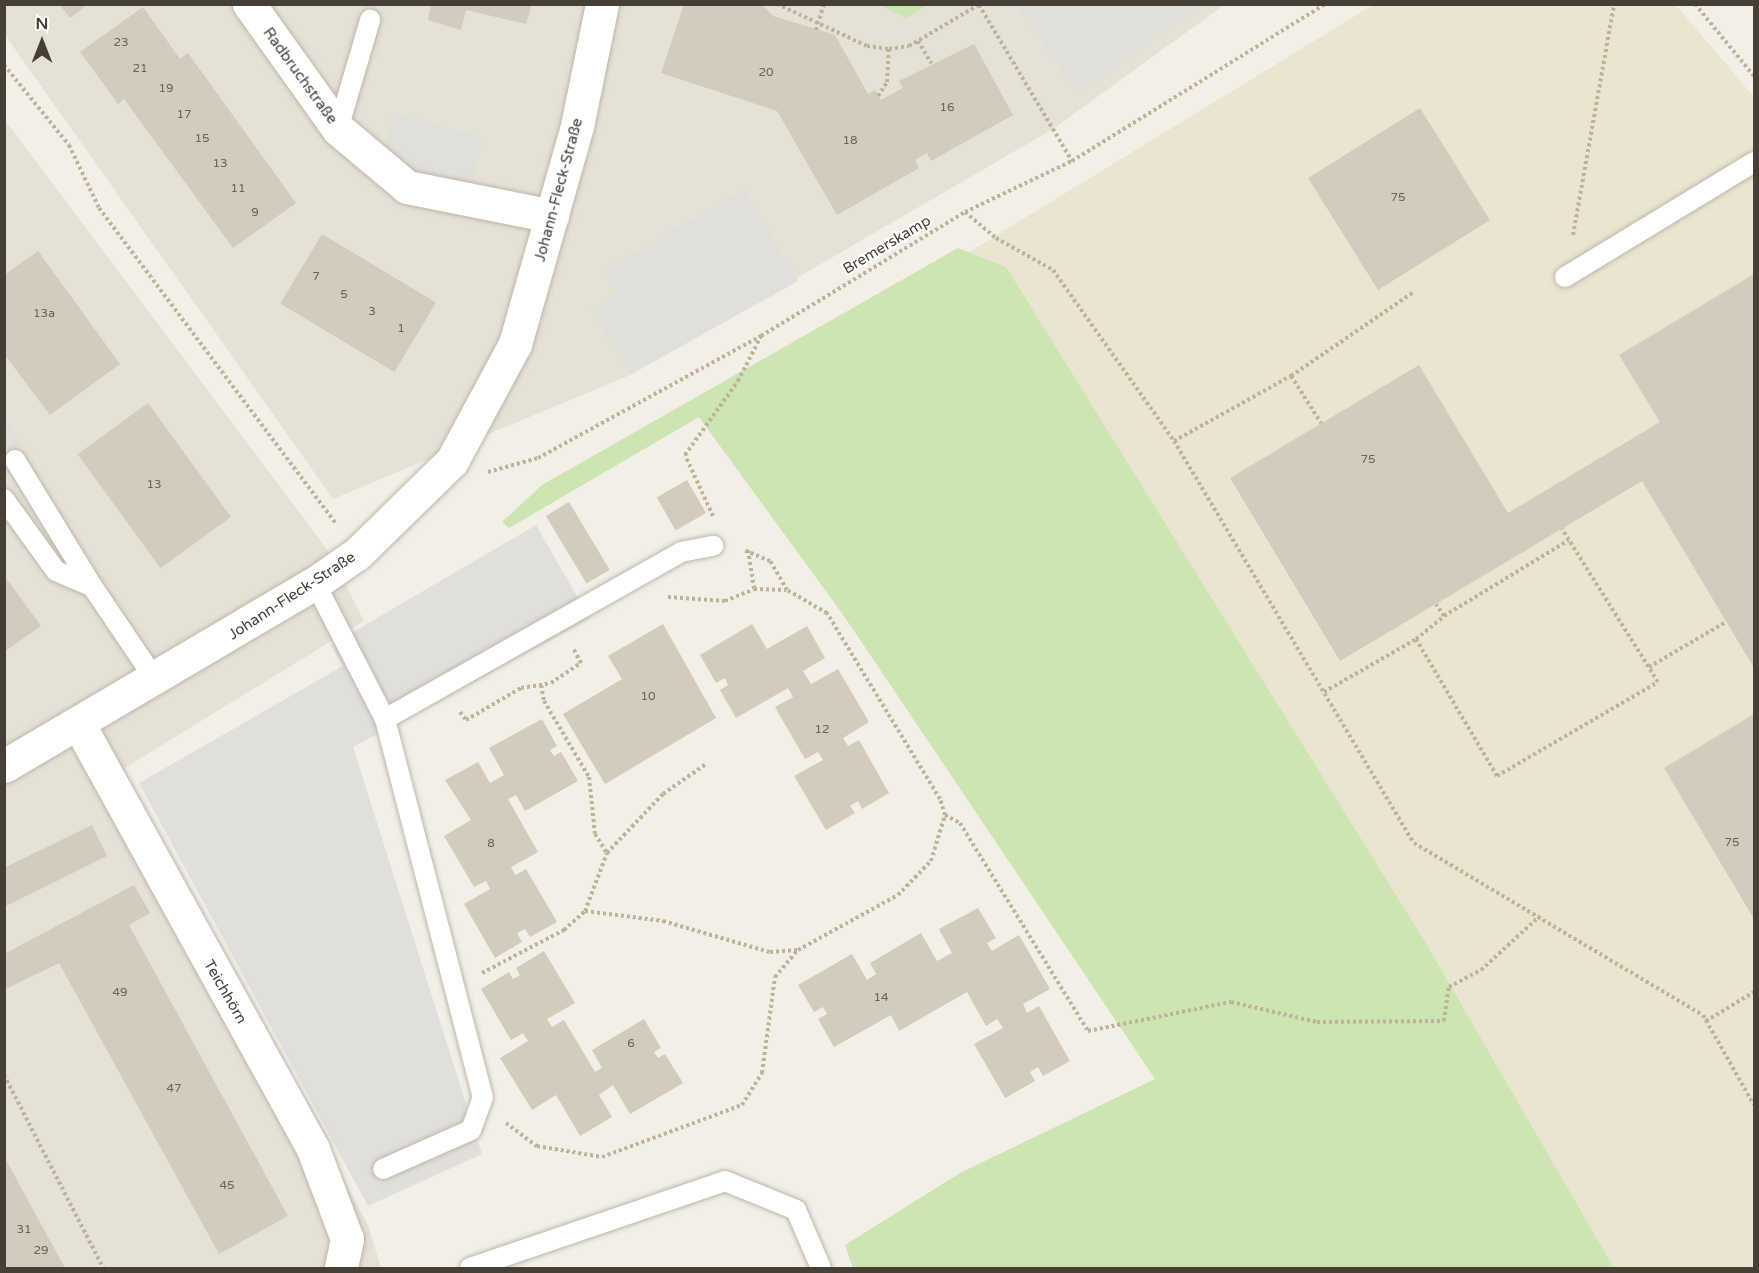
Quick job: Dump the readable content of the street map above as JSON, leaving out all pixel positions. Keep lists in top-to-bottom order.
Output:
{
  "streets": {
    "street": ["Radbruchstraße", "Johann-Fleck-Straße", "Teichhörn"],
    "path": ["Bremerskamp"]
  },
  "crossings": [
    ["Radbruchstraße", "Johann-Fleck-Straße"],
    ["Johann-Fleck-Straße", "Bremerskamp"],
    ["Johann-Fleck-Straße", "Teichhörn"]
  ],
  "house_numbers": [
    "23",
    "21",
    "20",
    "19",
    "16",
    "17",
    "15",
    "18",
    "13",
    "11",
    "75",
    "9",
    "7",
    "5",
    "3",
    "13a",
    "1",
    "75",
    "13",
    "10",
    "12",
    "75",
    "8",
    "49",
    "14",
    "6",
    "47",
    "45",
    "31",
    "29"
  ],
  "north": "top"
}
